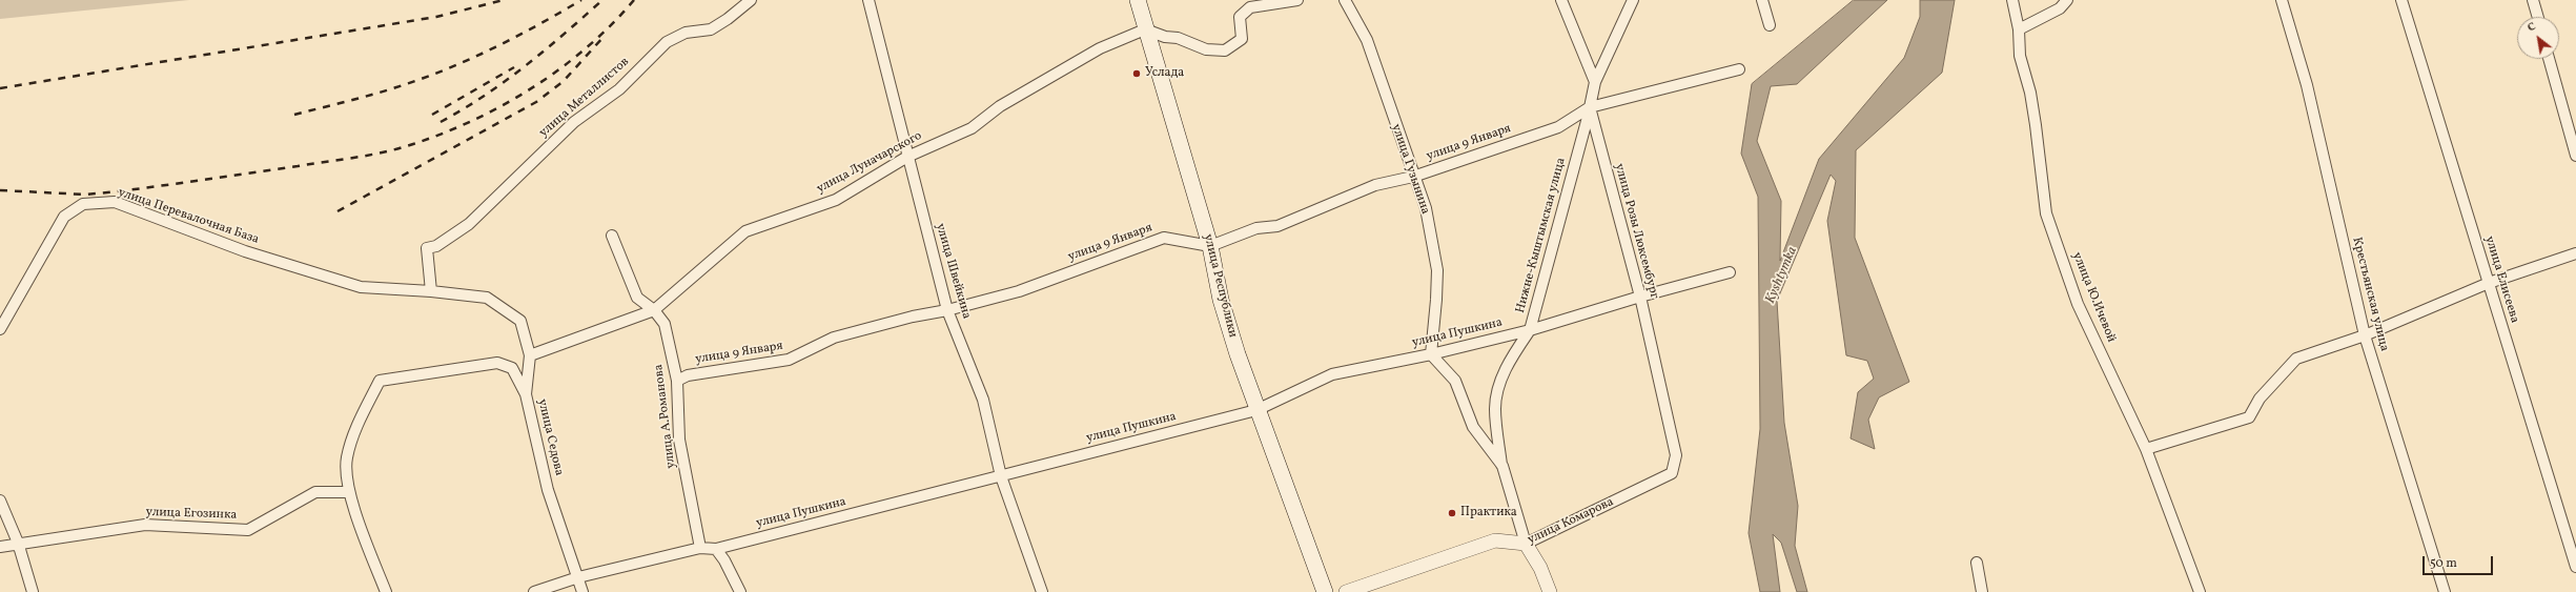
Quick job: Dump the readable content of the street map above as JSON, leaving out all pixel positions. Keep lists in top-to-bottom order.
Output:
{
  "streets": {
    "main road": ["улица Республики"],
    "street": [
      "улица Металлистов",
      "улица 9 Января",
      "улица Луначарского",
      "улица Гузынина",
      "улица Перевалочная База",
      "улица Розы Люксембург",
      "Нижне-Кыштымская улица",
      "улица Швейкина",
      "улица Елисеева",
      "Крестьянская улица",
      "улица Ю.Ичевой",
      "улица Пушкина",
      "улица А.Романова",
      "улица Седова",
      "улица Егозинка",
      "улица Комарова"
    ]
  },
  "crossings": [
    ["улица Металлистов", "улица Перевалочная База"],
    ["улица Металлистов", "улица Седова"],
    ["улица 9 Января", "улица Гузынина"],
    ["улица 9 Января", "улица Розы Люксембург"],
    ["улица 9 Января", "Нижне-Кыштымская улица"],
    ["улица 9 Января", "улица Швейкина"],
    ["улица 9 Января", "улица Республики"],
    ["улица 9 Января", "улица А.Романова"],
    ["улица Луначарского", "улица Швейкина"],
    ["улица Луначарского", "улица Республики"],
    ["улица Луначарского", "улица А.Романова"],
    ["улица Луначарского", "улица Седова"],
    ["улица Гузынина", "улица Пушкина"],
    ["улица Перевалочная База", "улица Седова"],
    ["улица Розы Люксембург", "Нижне-Кыштымская улица"],
    ["улица Розы Люксембург", "улица Пушкина"],
    ["улица Розы Люксембург", "улица Комарова"],
    ["Нижне-Кыштымская улица", "улица Пушкина"],
    ["улица Швейкина", "улица Пушкина"],
    ["улица Республики", "улица Пушкина"],
    ["улица Пушкина", "улица А.Романова"],
    ["улица Пушкина", "улица Седова"]
  ],
  "water": ["Kyshtymka"],
  "places": ["Услада", "Практика"],
  "scale_bar": "50 m",
  "north": "top left"
}
